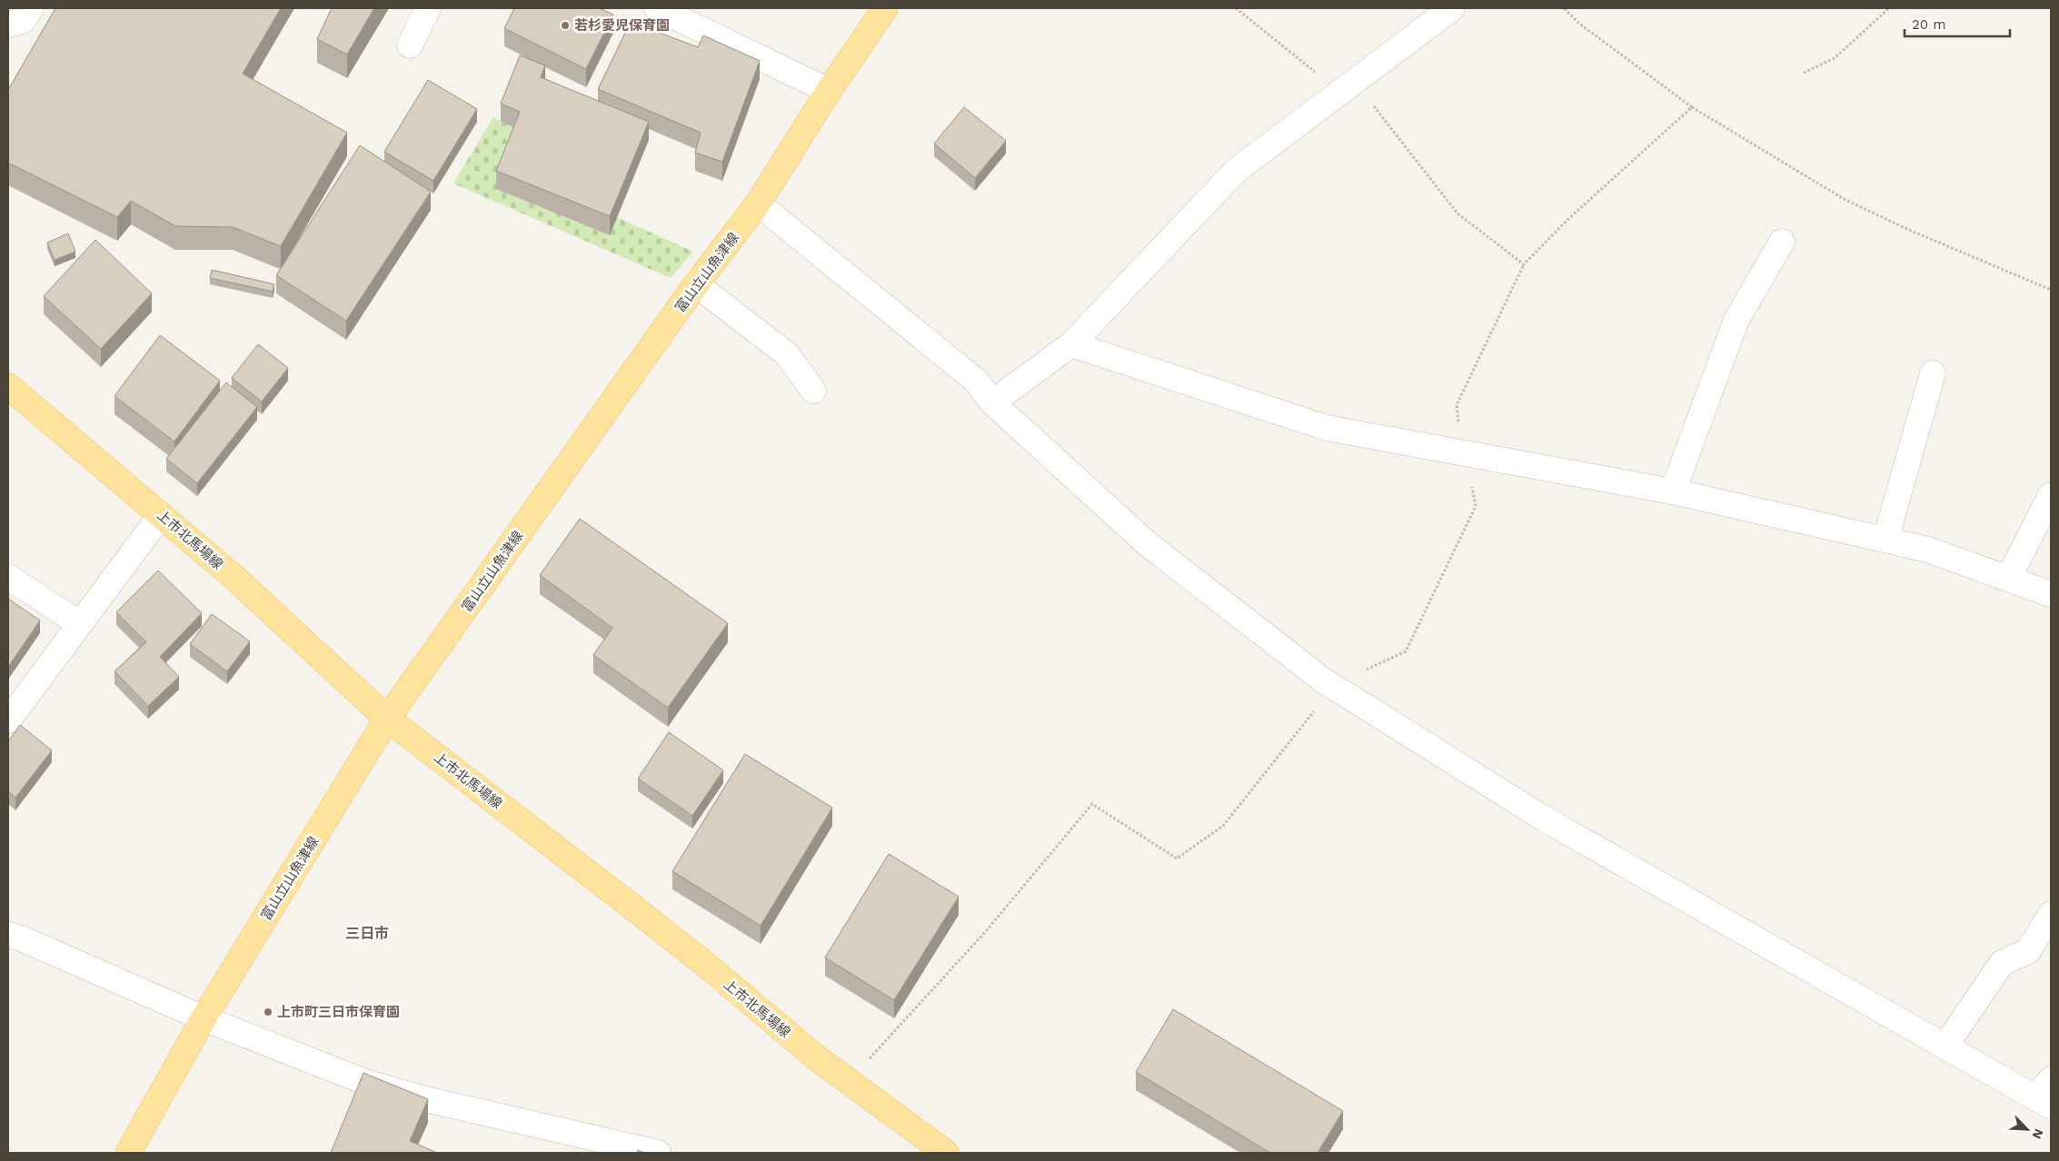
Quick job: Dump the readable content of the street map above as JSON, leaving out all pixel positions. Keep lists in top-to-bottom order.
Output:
{
  "streets": {
    "main road": ["富山立山魚津線", "上市北馬場線"]
  },
  "crossings": [
    ["富山立山魚津線", "上市北馬場線"]
  ],
  "districts": ["三日市"],
  "places": ["若杉愛児保育園", "上市町三日市保育園"],
  "scale_bar": "20 m",
  "north": "bottom right"
}
